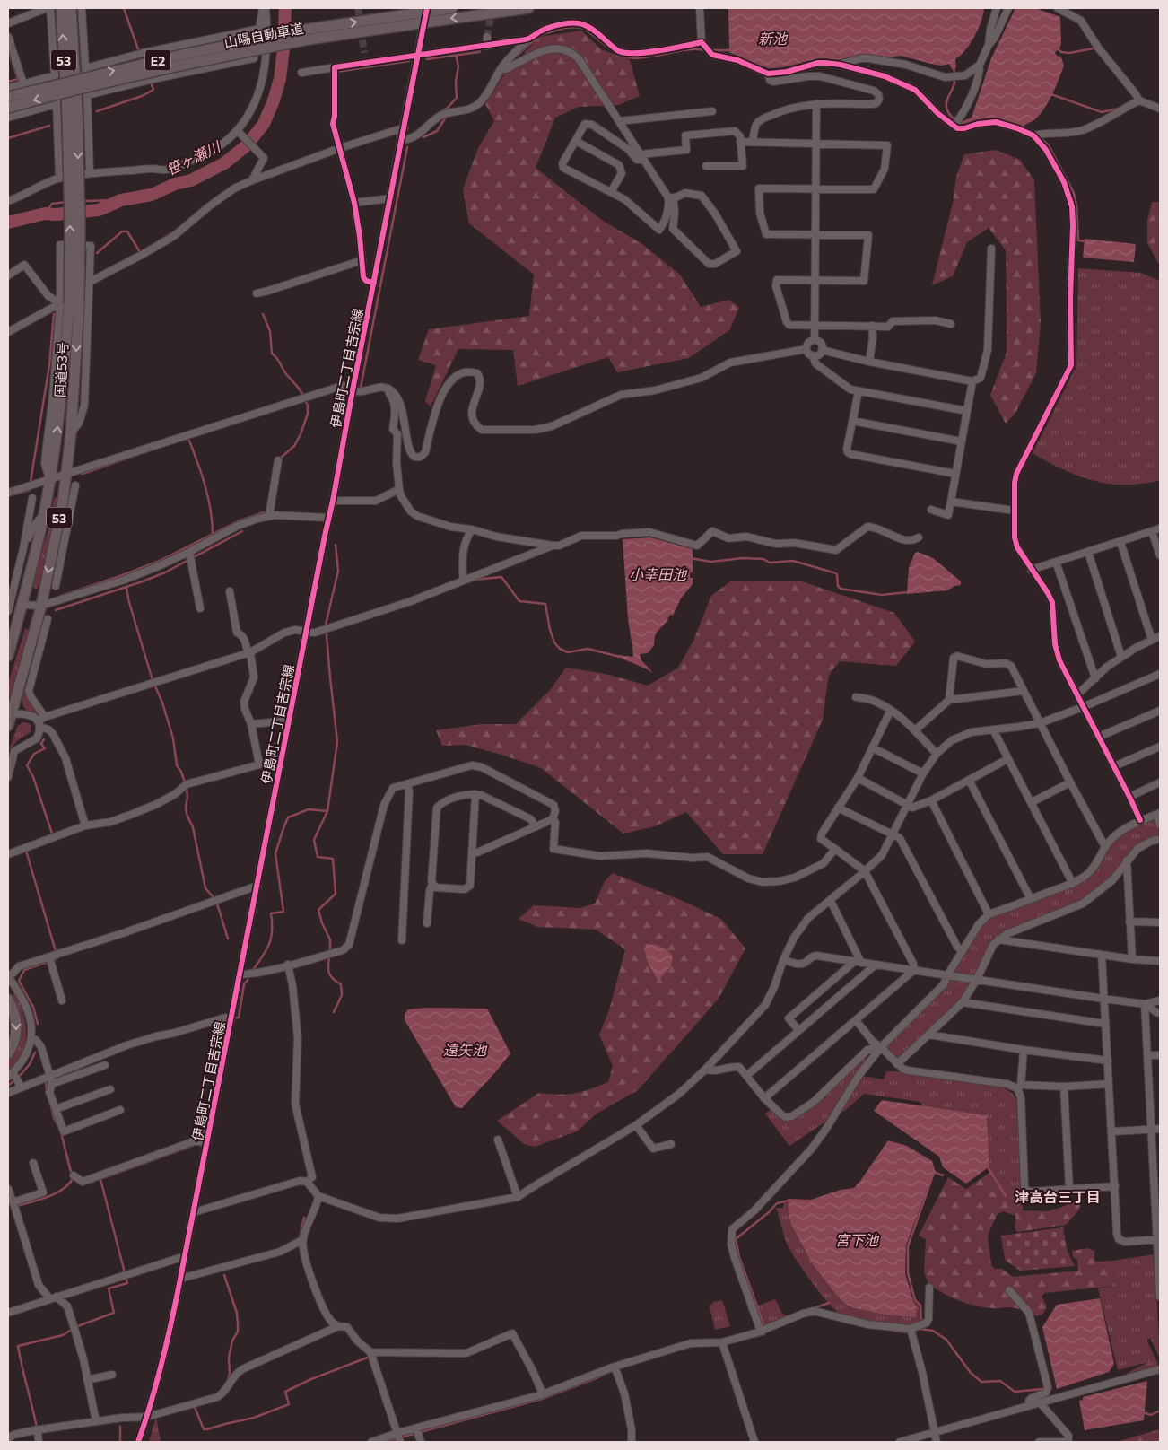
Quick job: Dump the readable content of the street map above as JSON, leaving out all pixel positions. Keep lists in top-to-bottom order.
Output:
{
  "streets": {
    "highway": [
      "山陽自動車道",
      "53",
      "E2",
      "国道53号"
    ],
    "street": ["伊島町二丁目吉宗線"]
  },
  "districts": ["津高台三丁目"],
  "water": [
    "新池",
    "笹ヶ瀬川",
    "小幸田池",
    "遠矢池",
    "宮下池"
  ]
}
